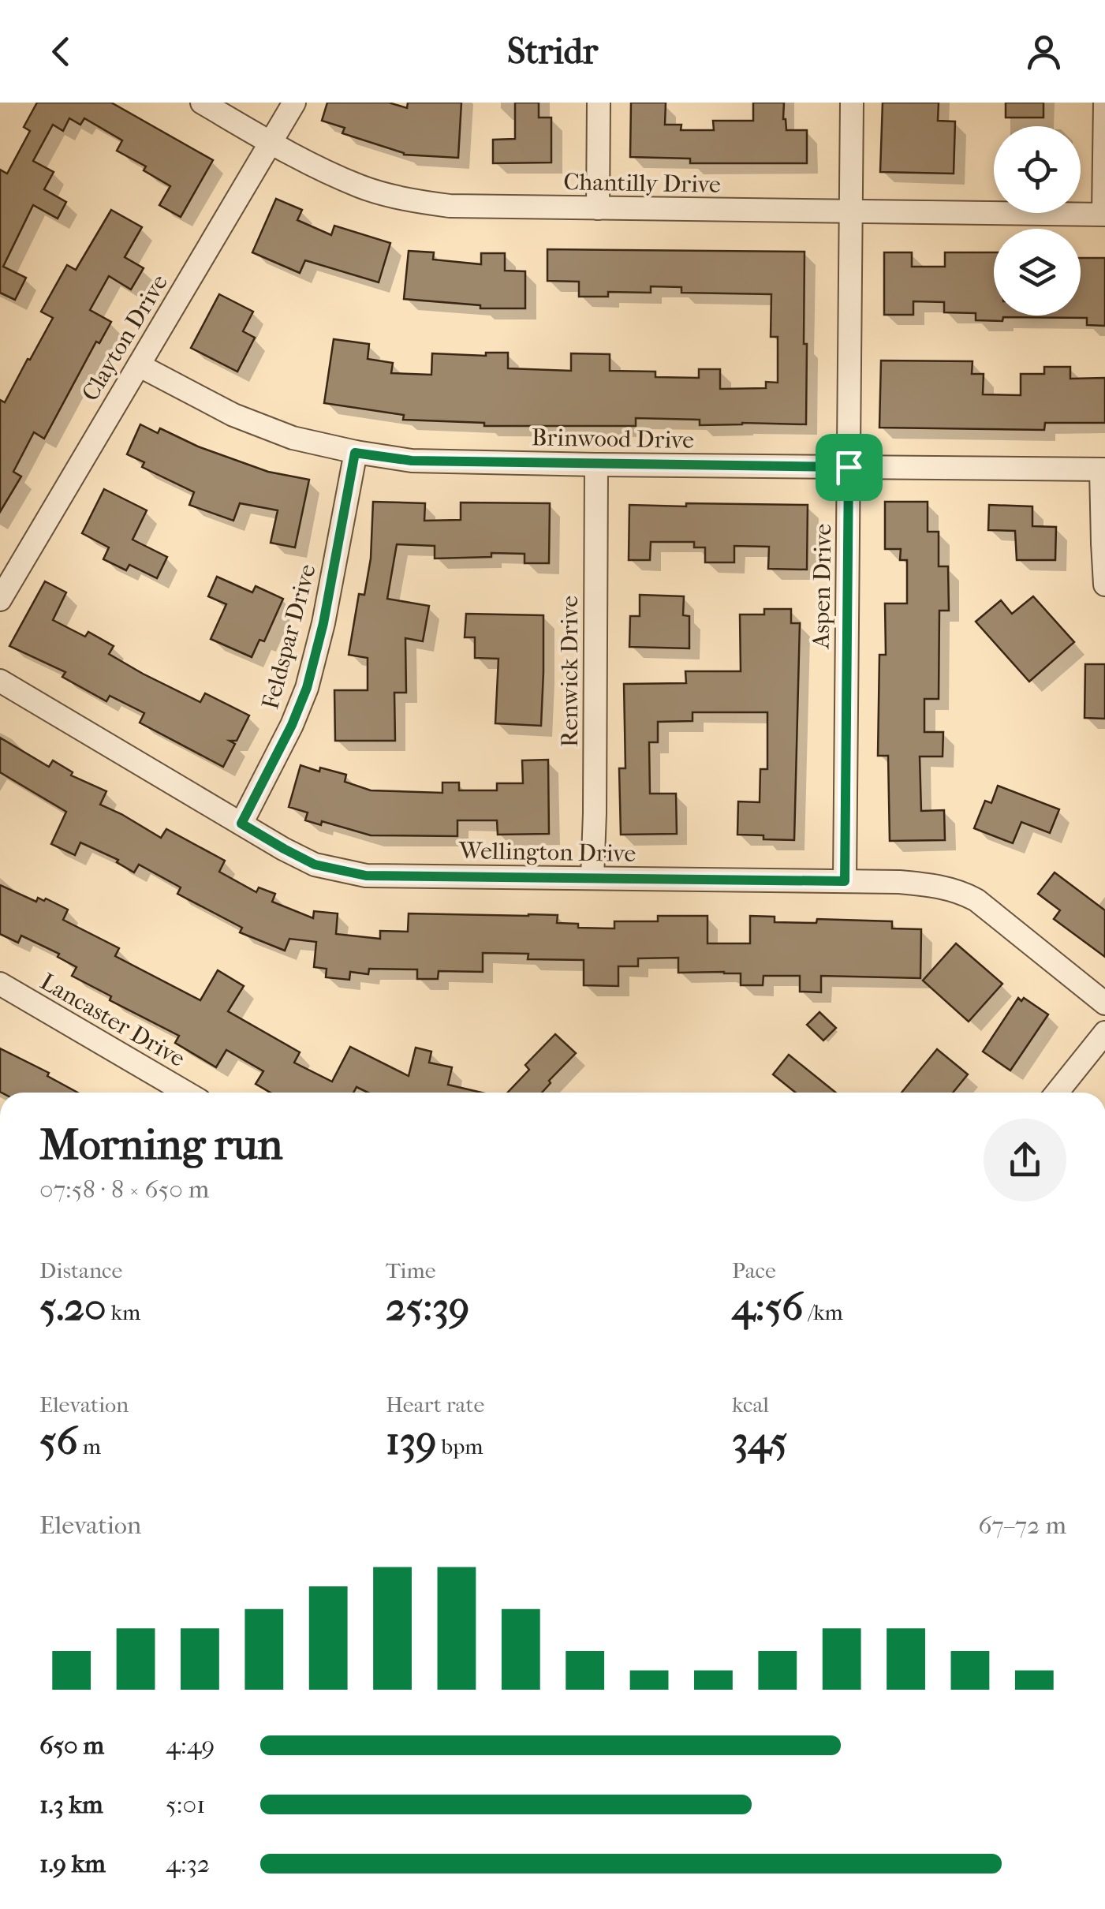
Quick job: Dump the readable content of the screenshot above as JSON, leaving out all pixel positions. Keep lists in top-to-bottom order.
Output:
{
  "streets": {
    "street": [
      "Chantilly Drive",
      "Clayton Drive",
      "Brinwood Drive",
      "Aspen Drive",
      "Feldspar Drive",
      "Renwick Drive",
      "Wellington Drive",
      "Lancaster Drive"
    ]
  },
  "crossings": [
    ["Chantilly Drive", "Clayton Drive"],
    ["Chantilly Drive", "Aspen Drive"],
    ["Clayton Drive", "Brinwood Drive"],
    ["Brinwood Drive", "Aspen Drive"],
    ["Brinwood Drive", "Feldspar Drive"],
    ["Brinwood Drive", "Renwick Drive"],
    ["Aspen Drive", "Wellington Drive"],
    ["Feldspar Drive", "Wellington Drive"],
    ["Renwick Drive", "Wellington Drive"]
  ],
  "page": {
    "header": "Stridr",
    "heading": ["Morning run", "07:58 · 8 × 650 m"],
    "stats": [
      ["Distance", "5.20 km"],
      ["Time", "25:39"],
      ["Pace", "4:56 /km"],
      ["Elevation", "56 m"],
      ["Heart rate", "139 bpm"],
      ["kcal", "345"]
    ],
    "chart": ["Elevation", "67–72 m"],
    "list": [
      {
        "name": "650 m",
        "note": "4:49"
      },
      {
        "name": "1.3 km",
        "note": "5:01"
      },
      {
        "name": "1.9 km",
        "note": "4:32"
      }
    ]
  }
}
